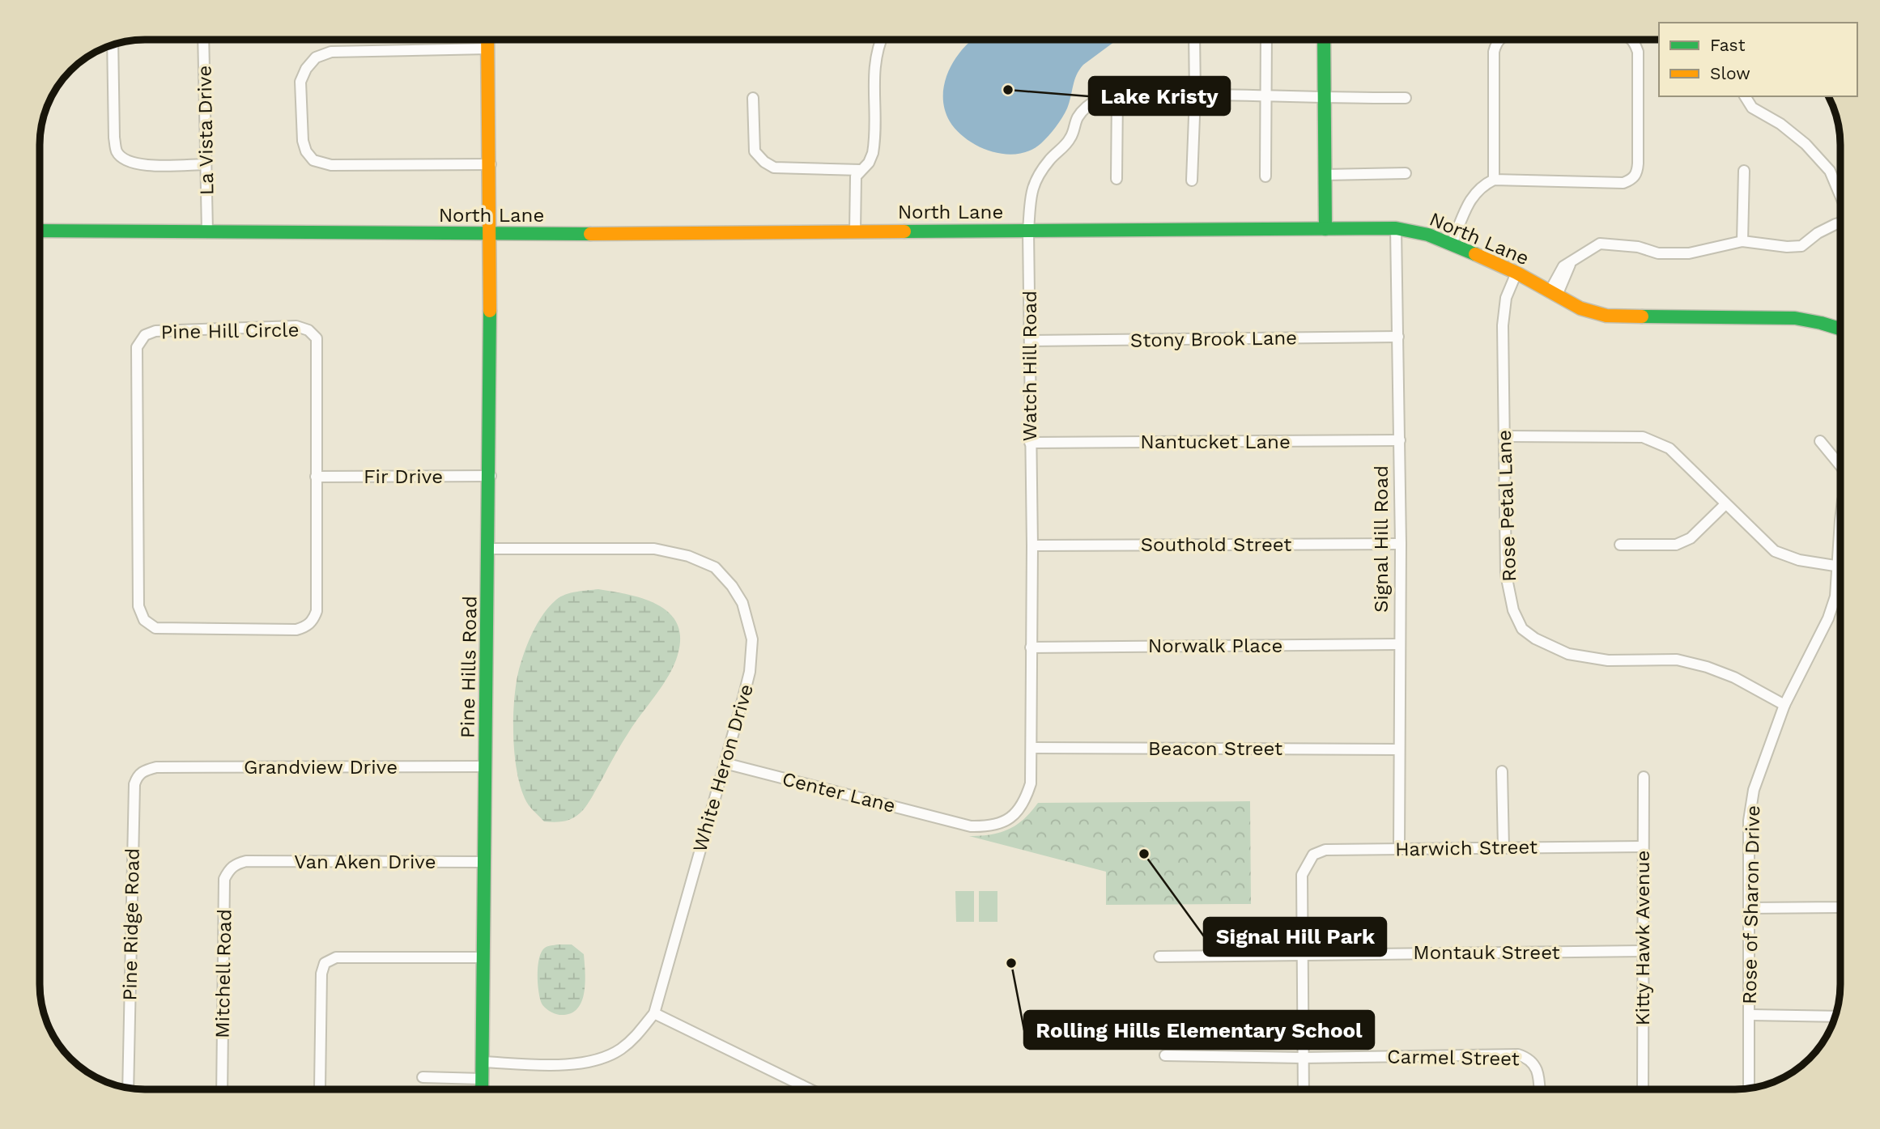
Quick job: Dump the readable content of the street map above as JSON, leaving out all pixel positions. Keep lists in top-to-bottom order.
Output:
{
  "streets": {
    "street": [
      "La Vista Drive",
      "North Lane",
      "Pine Hill Circle",
      "Stony Brook Lane",
      "Watch Hill Road",
      "Nantucket Lane",
      "Fir Drive",
      "Rose Petal Lane",
      "Signal Hill Road",
      "Southold Street",
      "Norwalk Place",
      "Pine Hills Road",
      "Beacon Street",
      "Grandview Drive",
      "White Heron Drive",
      "Center Lane",
      "Harwich Street",
      "Van Aken Drive",
      "Rose of Sharon Drive",
      "Pine Ridge Road",
      "Kitty Hawk Avenue",
      "Montauk Street",
      "Mitchell Road",
      "Carmel Street"
    ]
  },
  "crossings": [
    ["La Vista Drive", "North Lane"],
    ["North Lane", "Watch Hill Road"],
    ["North Lane", "Rose Petal Lane"],
    ["North Lane", "Signal Hill Road"],
    ["North Lane", "Pine Hills Road"],
    ["Pine Hill Circle", "Fir Drive"],
    ["Stony Brook Lane", "Watch Hill Road"],
    ["Stony Brook Lane", "Signal Hill Road"],
    ["Watch Hill Road", "Nantucket Lane"],
    ["Watch Hill Road", "Southold Street"],
    ["Watch Hill Road", "Norwalk Place"],
    ["Watch Hill Road", "Beacon Street"],
    ["Watch Hill Road", "Center Lane"],
    ["Nantucket Lane", "Signal Hill Road"],
    ["Fir Drive", "Pine Hills Road"],
    ["Rose Petal Lane", "Rose of Sharon Drive"],
    ["Signal Hill Road", "Southold Street"],
    ["Signal Hill Road", "Norwalk Place"],
    ["Signal Hill Road", "Beacon Street"],
    ["Signal Hill Road", "Harwich Street"],
    ["Pine Hills Road", "Grandview Drive"],
    ["Pine Hills Road", "White Heron Drive"],
    ["Pine Hills Road", "Van Aken Drive"],
    ["Grandview Drive", "Pine Ridge Road"],
    ["White Heron Drive", "Center Lane"],
    ["Harwich Street", "Kitty Hawk Avenue"],
    ["Harwich Street", "Montauk Street"],
    ["Van Aken Drive", "Mitchell Road"],
    ["Kitty Hawk Avenue", "Montauk Street"]
  ],
  "places": ["Lake Kristy", "Signal Hill Park", "Rolling Hills Elementary School"],
  "legend": ["Fast", "Slow"]
}
